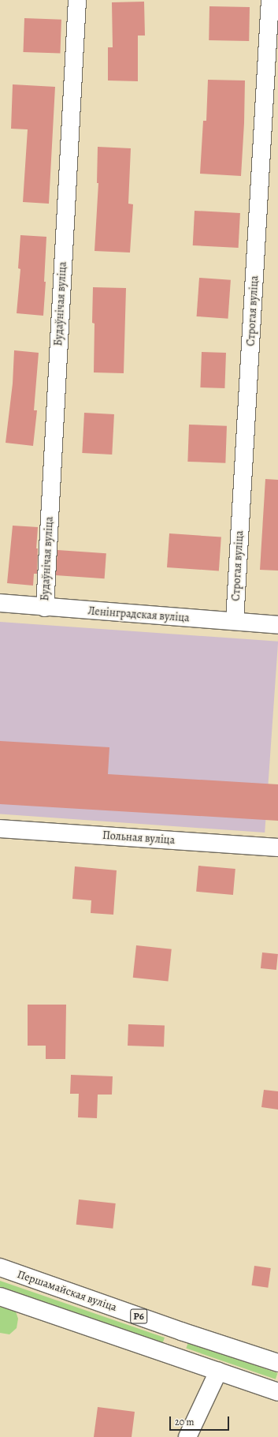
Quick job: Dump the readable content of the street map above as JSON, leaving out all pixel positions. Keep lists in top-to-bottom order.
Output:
{
  "streets": {
    "street": [
      "Будаўнічая вуліца",
      "Строгая вуліца",
      "Ленінградская вуліца",
      "Польная вуліца",
      "Першамайская вуліца",
      "Р6"
    ]
  },
  "crossings": [
    ["Будаўнічая вуліца", "Ленінградская вуліца"],
    ["Строгая вуліца", "Ленінградская вуліца"]
  ],
  "scale_bar": "20 m"
}
